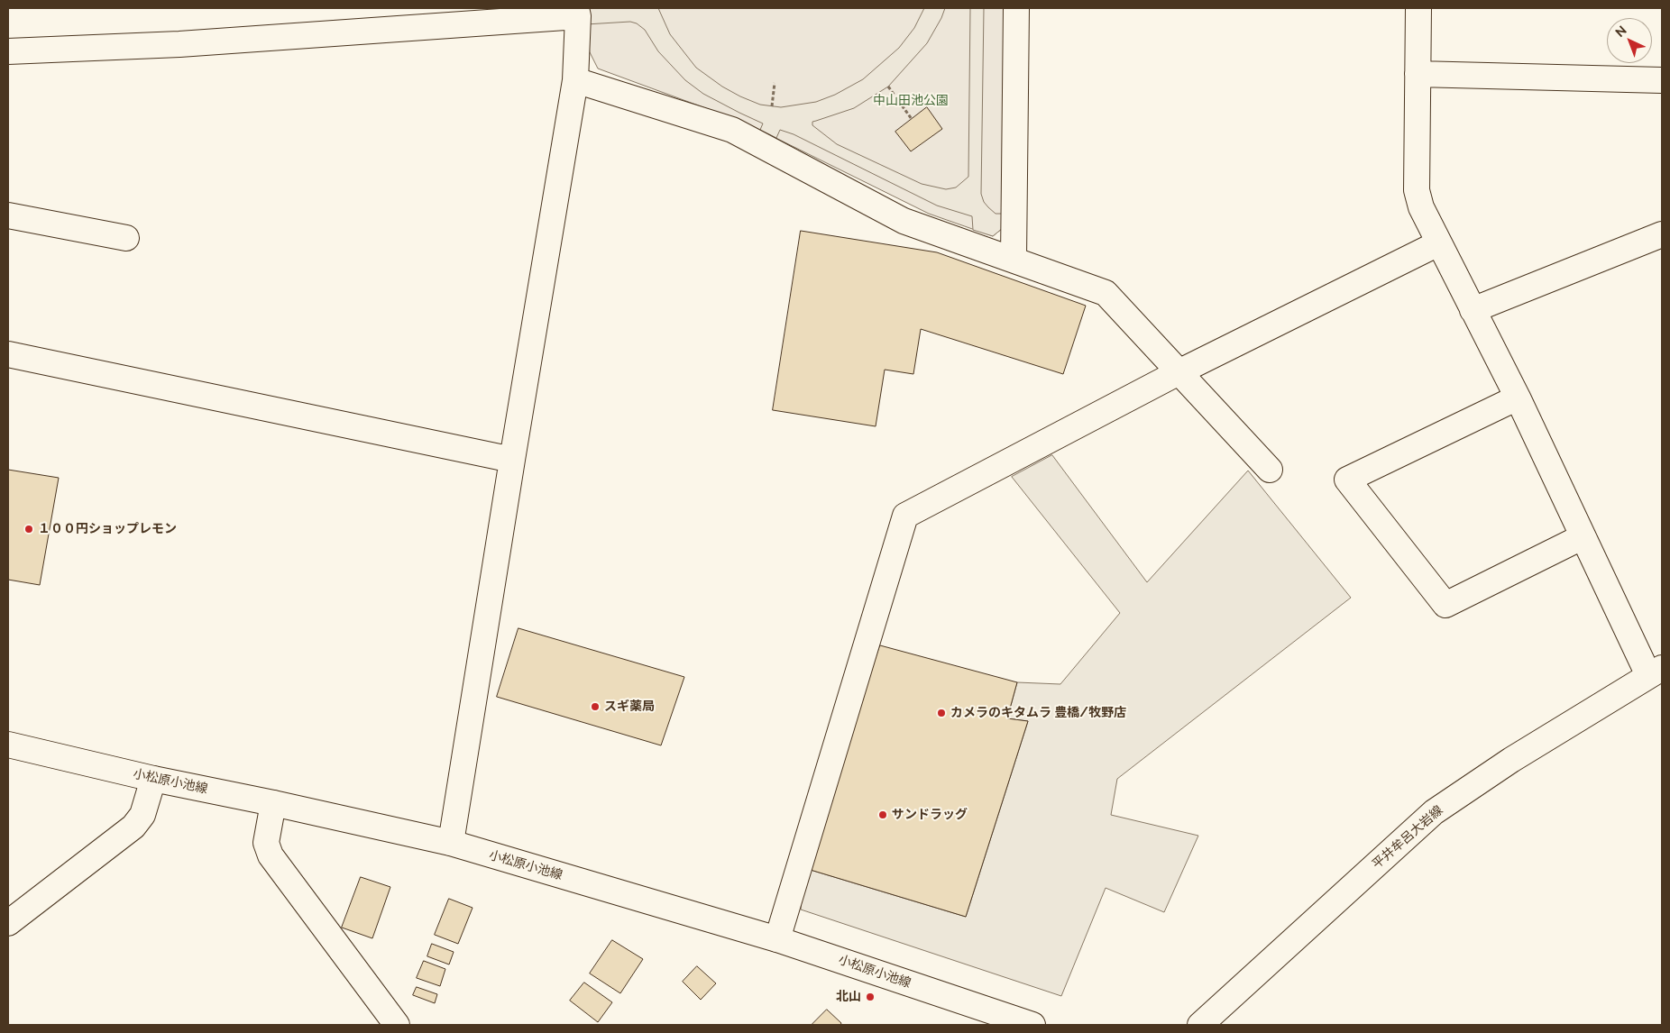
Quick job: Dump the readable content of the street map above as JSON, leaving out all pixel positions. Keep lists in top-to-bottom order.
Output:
{
  "streets": {
    "street": ["小松原小池線", "平井牟呂大岩線"]
  },
  "parks": ["中山田池公園"],
  "places": [
    "１００円ショップレモン",
    "スギ薬局",
    "カメラのキタムラ 豊橋/牧野店",
    "サンドラッグ",
    "北山"
  ],
  "north": "top left"
}
